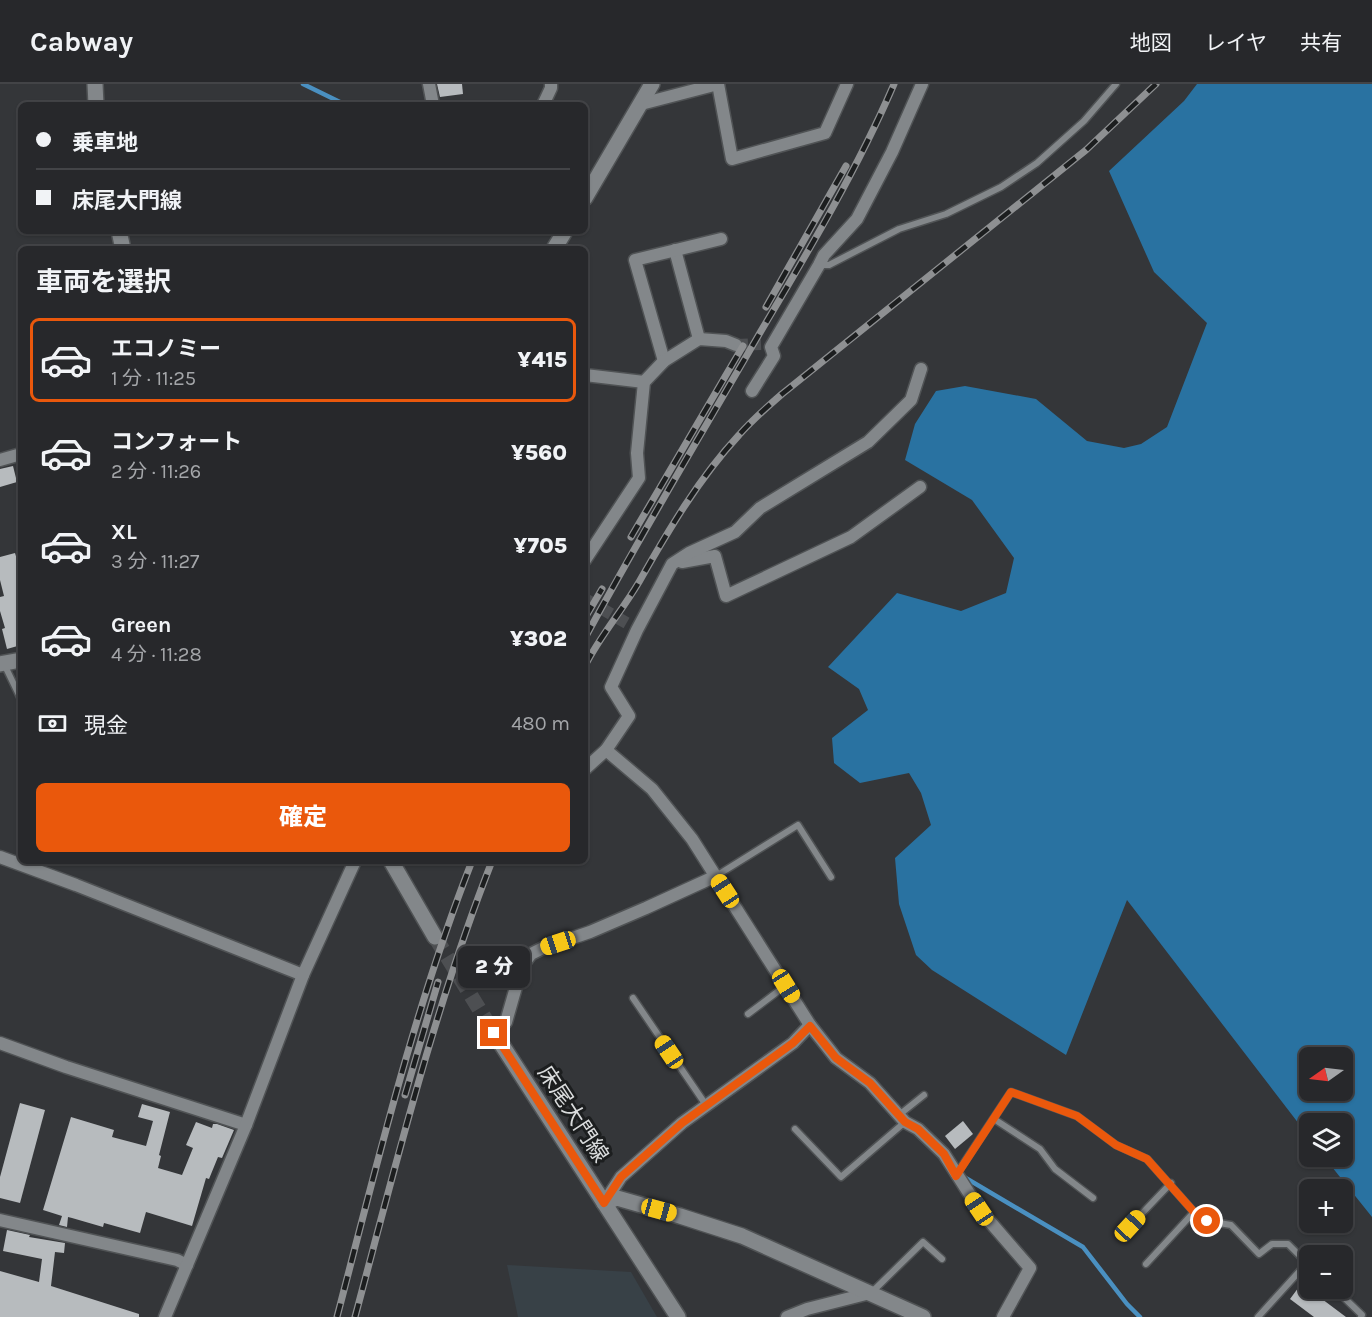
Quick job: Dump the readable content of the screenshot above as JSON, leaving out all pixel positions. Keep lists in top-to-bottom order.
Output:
{
  "streets": {
    "main road": ["床尾大門線"]
  },
  "north": "left",
  "page": {
    "header": "Cabway",
    "nav": ["地図", "レイヤ", "共有"],
    "banner": ["乗車地", "床尾大門線"],
    "heading": "車両を選択",
    "list": [
      {
        "name": "エコノミー",
        "note": "1 分 · 11:25",
        "value": "¥415"
      },
      {
        "name": "コンフォート",
        "note": "2 分 · 11:26",
        "value": "¥560"
      },
      {
        "name": "XL",
        "note": "3 分 · 11:27",
        "value": "¥705"
      },
      {
        "name": "Green",
        "note": "4 分 · 11:28",
        "value": "¥302"
      }
    ],
    "pay": ["現金", "480 m"],
    "buttons": "確定",
    "bubble": "2 分",
    "map_buttons": ["+", "−"]
  }
}
